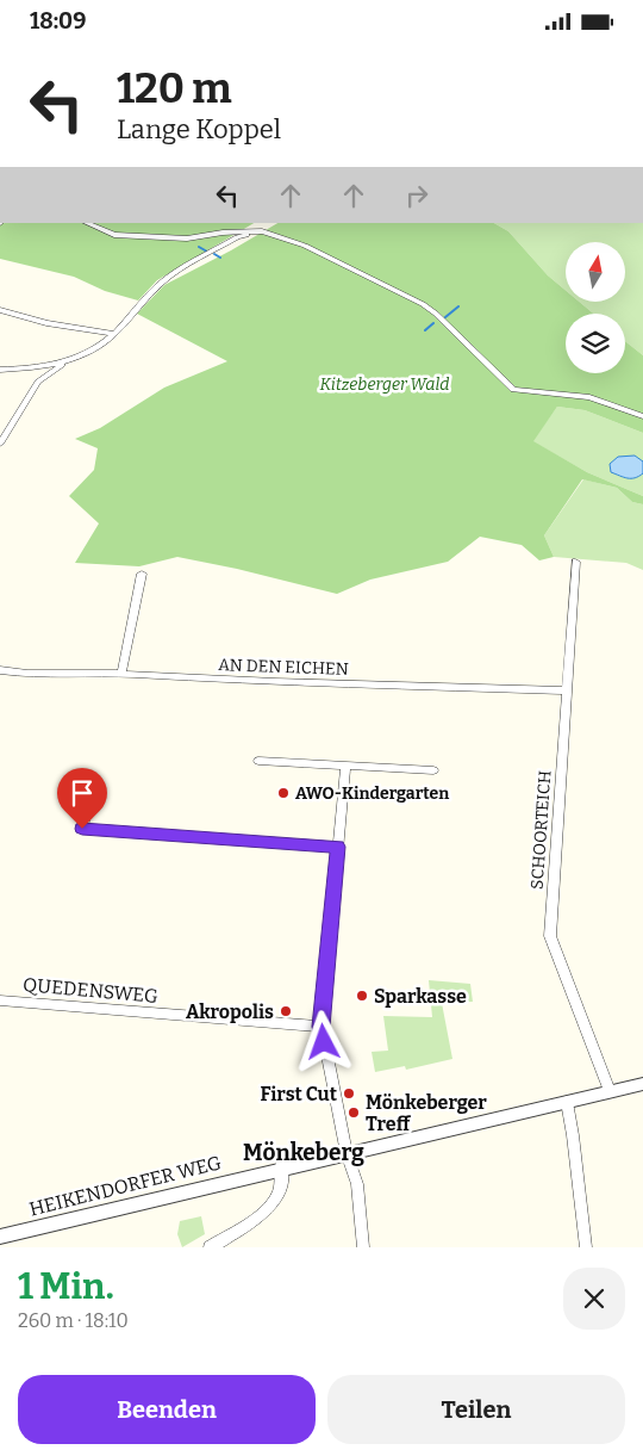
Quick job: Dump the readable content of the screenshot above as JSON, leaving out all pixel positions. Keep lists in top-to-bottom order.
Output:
{
  "streets": {
    "street": [
      "AN DEN EICHEN",
      "SCHOORTEICH",
      "QUEDENSWEG",
      "HEIKENDORFER WEG"
    ]
  },
  "crossings": [
    ["AN DEN EICHEN", "SCHOORTEICH"],
    ["SCHOORTEICH", "HEIKENDORFER WEG"]
  ],
  "districts": ["Mönkeberg"],
  "parks": ["Kitzeberger Wald"],
  "places": [
    "AWO-Kindergarten",
    "Sparkasse",
    "Akropolis",
    "First Cut",
    "Mönkeberger Treff"
  ],
  "north": "top",
  "page": {
    "status": "18:09",
    "turn": ["120 m", "Lange Koppel"],
    "heading": ["1 Min.", "260 m · 18:10"],
    "buttons": ["Beenden", "Teilen"]
  }
}
